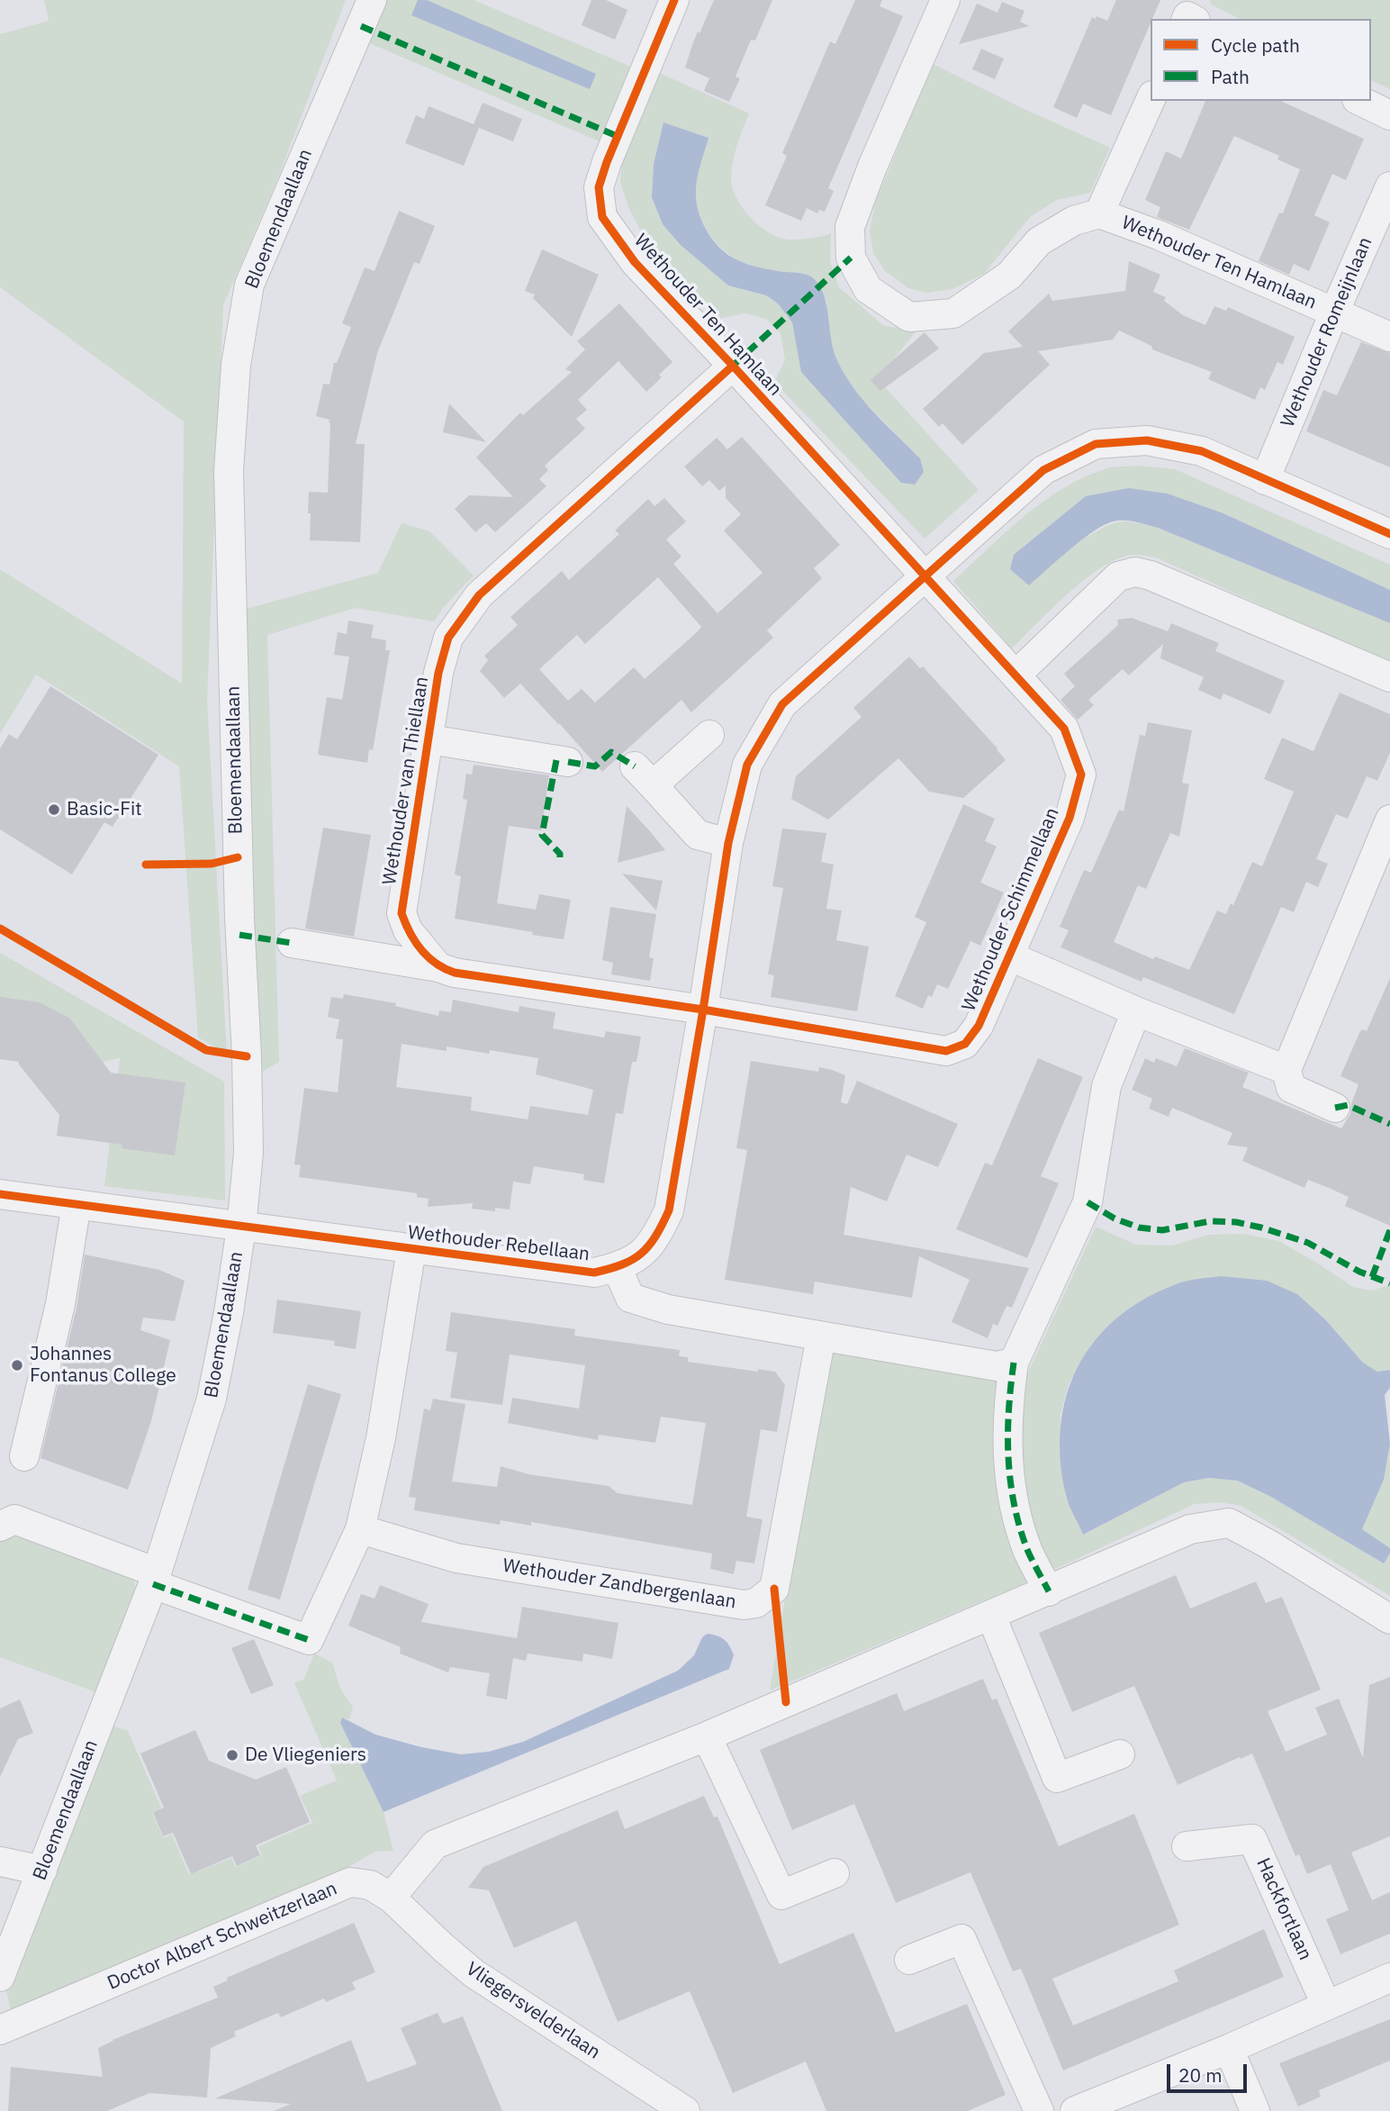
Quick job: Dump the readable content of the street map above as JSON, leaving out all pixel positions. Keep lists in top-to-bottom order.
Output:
{
  "streets": {
    "street": [
      "Bloemendaallaan",
      "Wethouder Ten Hamlaan",
      "Wethouder Romeijnlaan",
      "Wethouder van Thiellaan",
      "Wethouder Schimmellaan",
      "Wethouder Rebellaan",
      "Wethouder Zandbergenlaan",
      "Hackfortlaan",
      "Doctor Albert Schweitzerlaan",
      "Vliegersvelderlaan"
    ]
  },
  "crossings": [
    ["Bloemendaallaan", "Wethouder Rebellaan"],
    ["Wethouder Ten Hamlaan", "Wethouder Romeijnlaan"],
    ["Wethouder Ten Hamlaan", "Wethouder van Thiellaan"],
    ["Wethouder Ten Hamlaan", "Wethouder Schimmellaan"],
    ["Wethouder Ten Hamlaan", "Wethouder Rebellaan"],
    ["Wethouder Romeijnlaan", "Wethouder Rebellaan"],
    ["Wethouder Schimmellaan", "Wethouder Rebellaan"],
    ["Doctor Albert Schweitzerlaan", "Vliegersvelderlaan"]
  ],
  "places": ["Basic-Fit", "Johannes Fontanus College", "De Vliegeniers"],
  "legend": ["Cycle path", "Path"],
  "scale_bar": "20 m"
}
